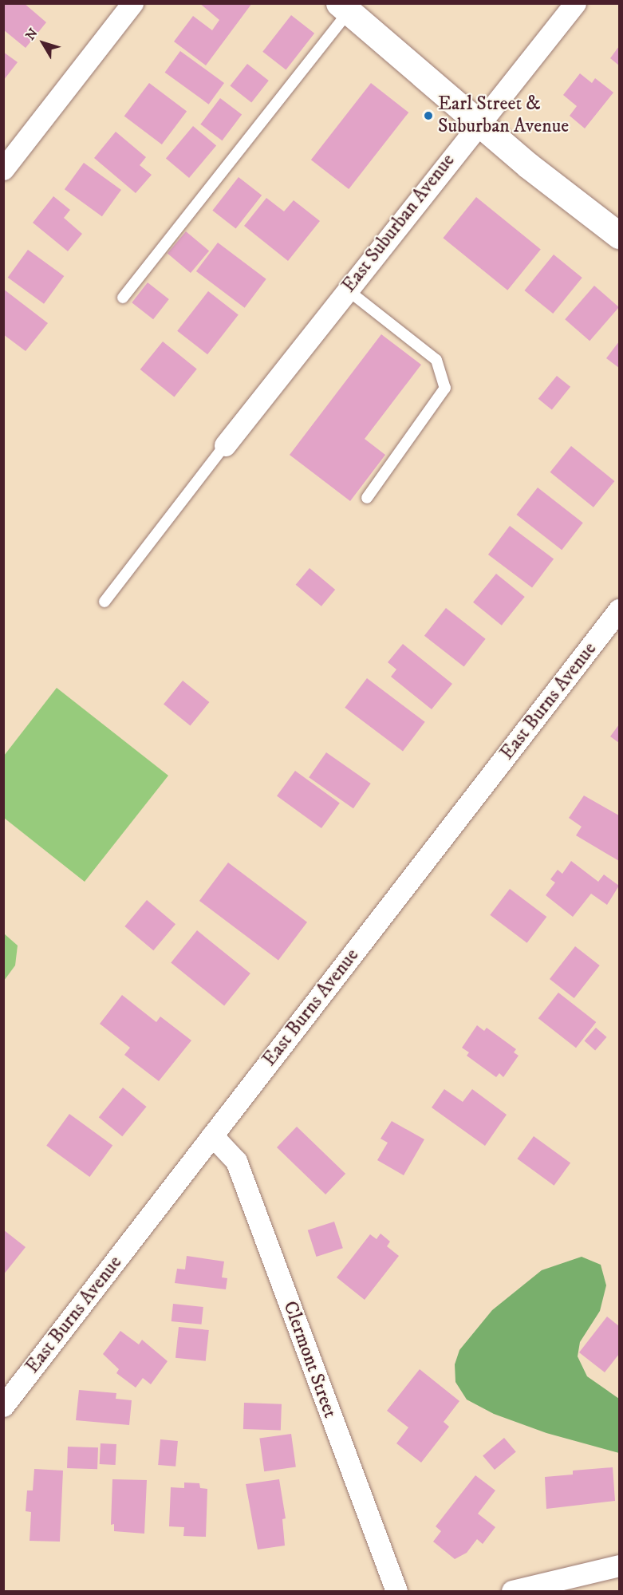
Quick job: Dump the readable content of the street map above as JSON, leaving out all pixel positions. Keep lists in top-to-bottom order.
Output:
{
  "streets": {
    "street": ["East Suburban Avenue", "East Burns Avenue", "Clermont Street"]
  },
  "crossings": [
    ["East Burns Avenue", "Clermont Street"]
  ],
  "places": ["Earl Street & Suburban Avenue"],
  "north": "top left"
}
